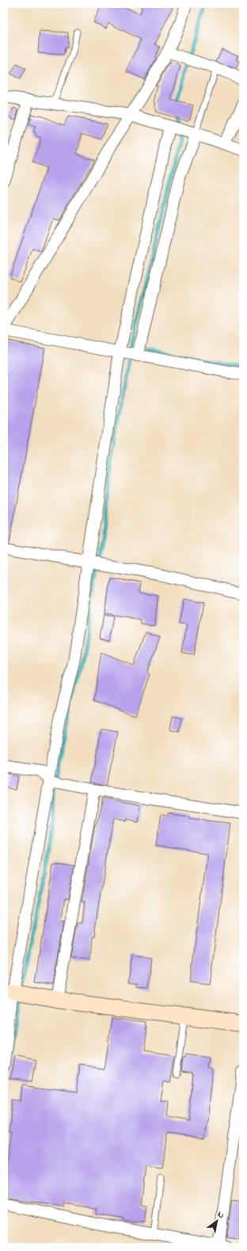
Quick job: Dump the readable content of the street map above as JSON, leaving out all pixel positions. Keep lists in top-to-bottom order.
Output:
{
  "north": "top right"
}
